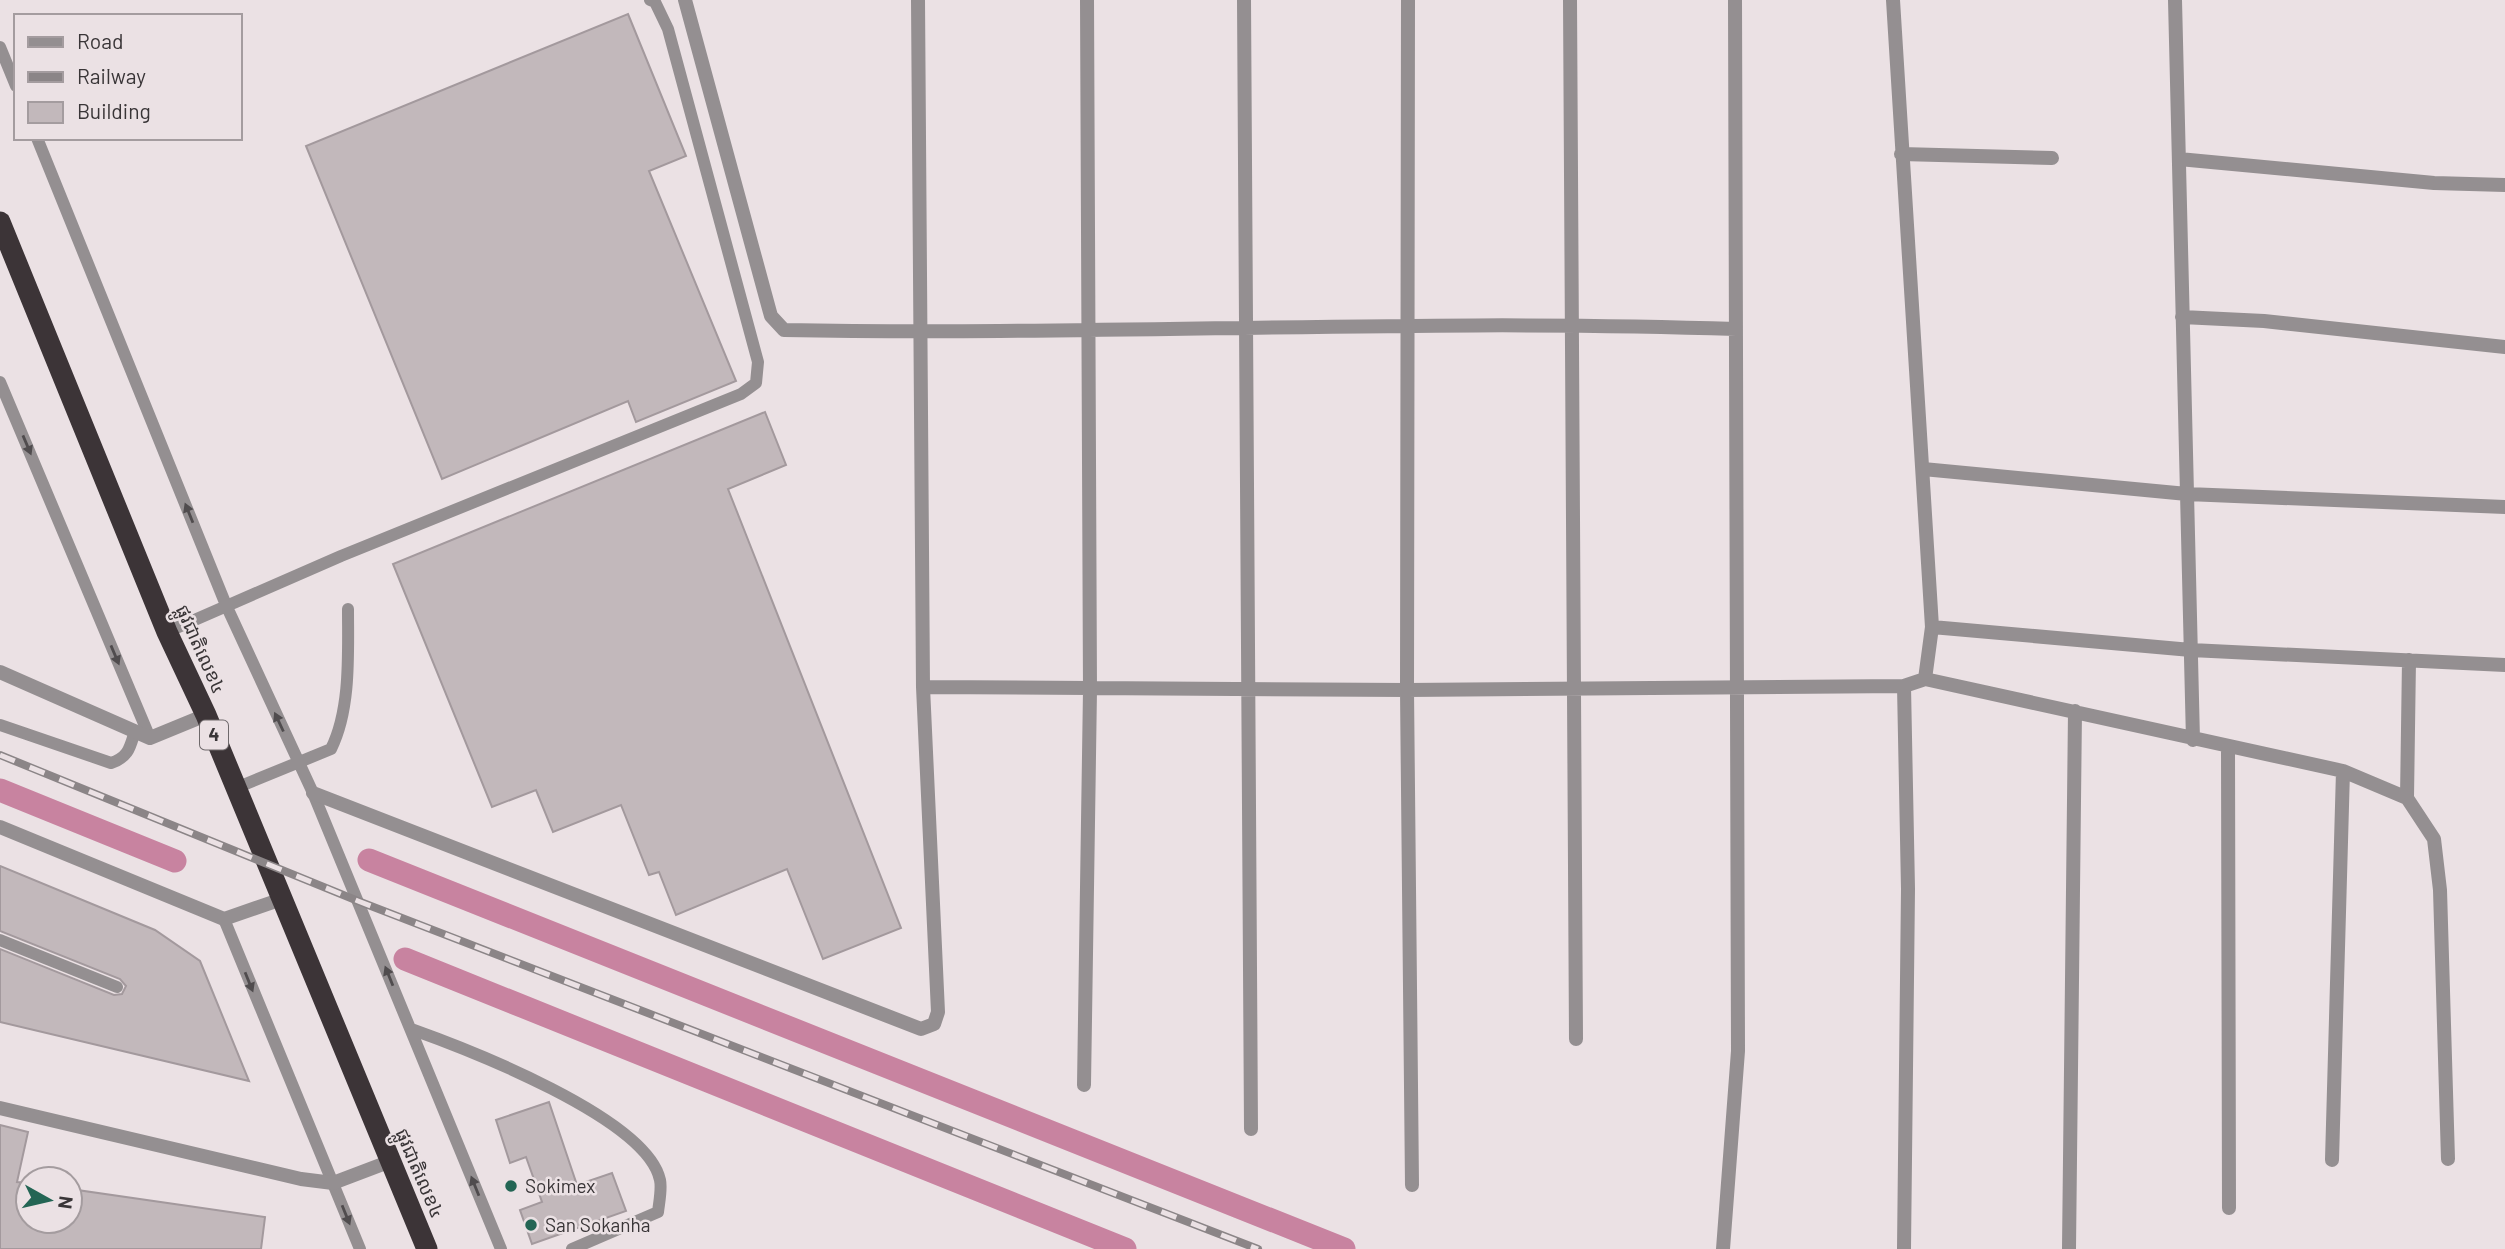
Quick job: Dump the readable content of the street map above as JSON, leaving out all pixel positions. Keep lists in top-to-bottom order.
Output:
{
  "streets": {
    "highway": ["ផ្លូវជាតិលេខ៤", "4"]
  },
  "places": ["Sokimex", "San Sokanha"],
  "legend": ["Road", "Railway", "Building"],
  "north": "right"
}
